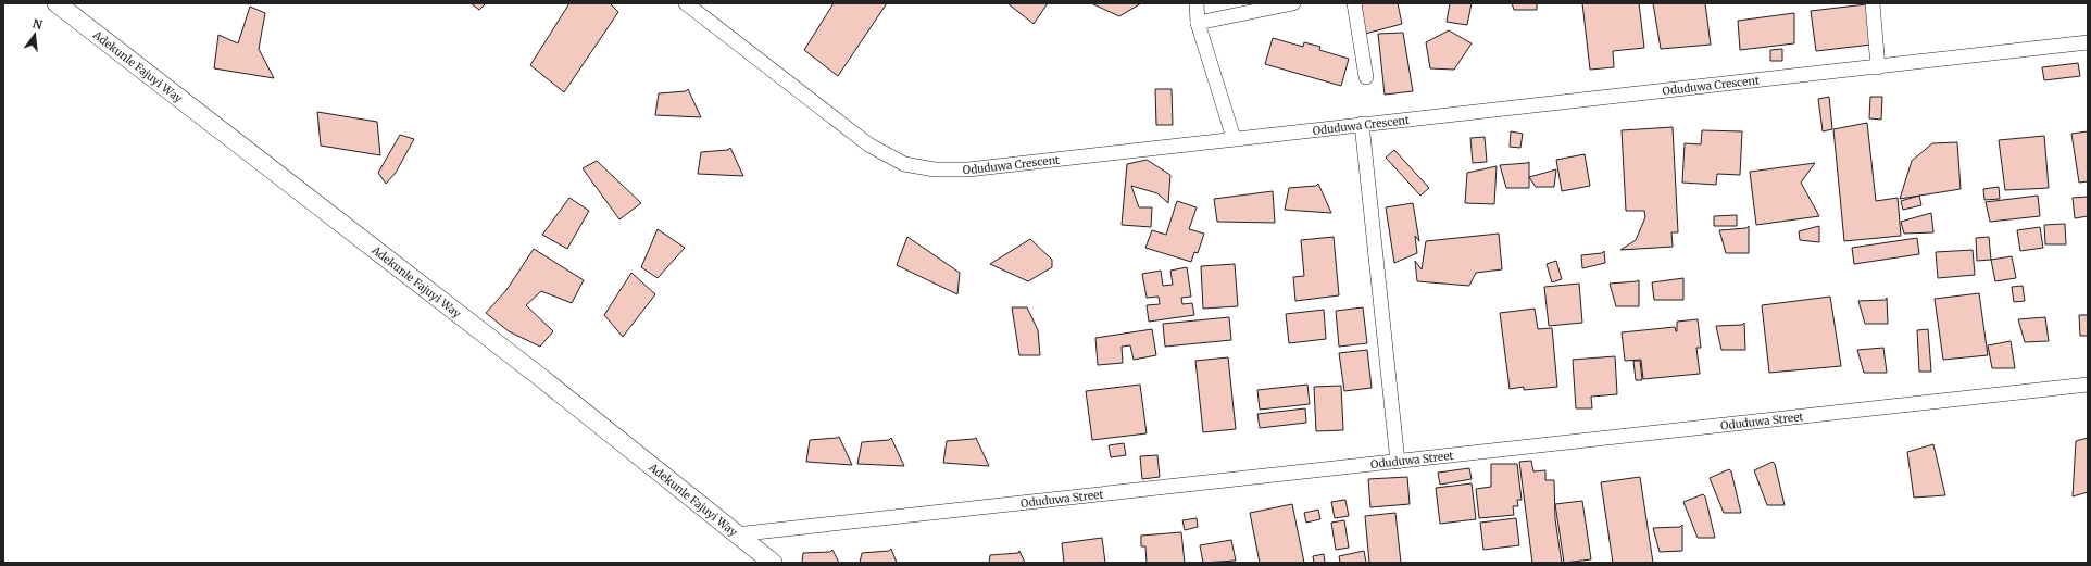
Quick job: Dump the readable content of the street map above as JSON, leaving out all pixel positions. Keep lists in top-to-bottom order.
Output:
{
  "streets": {
    "street": ["Adekunle Fajuyi Way", "Oduduwa Crescent", "Oduduwa Street"]
  },
  "crossings": [
    ["Adekunle Fajuyi Way", "Oduduwa Street"]
  ],
  "north": "top"
}
